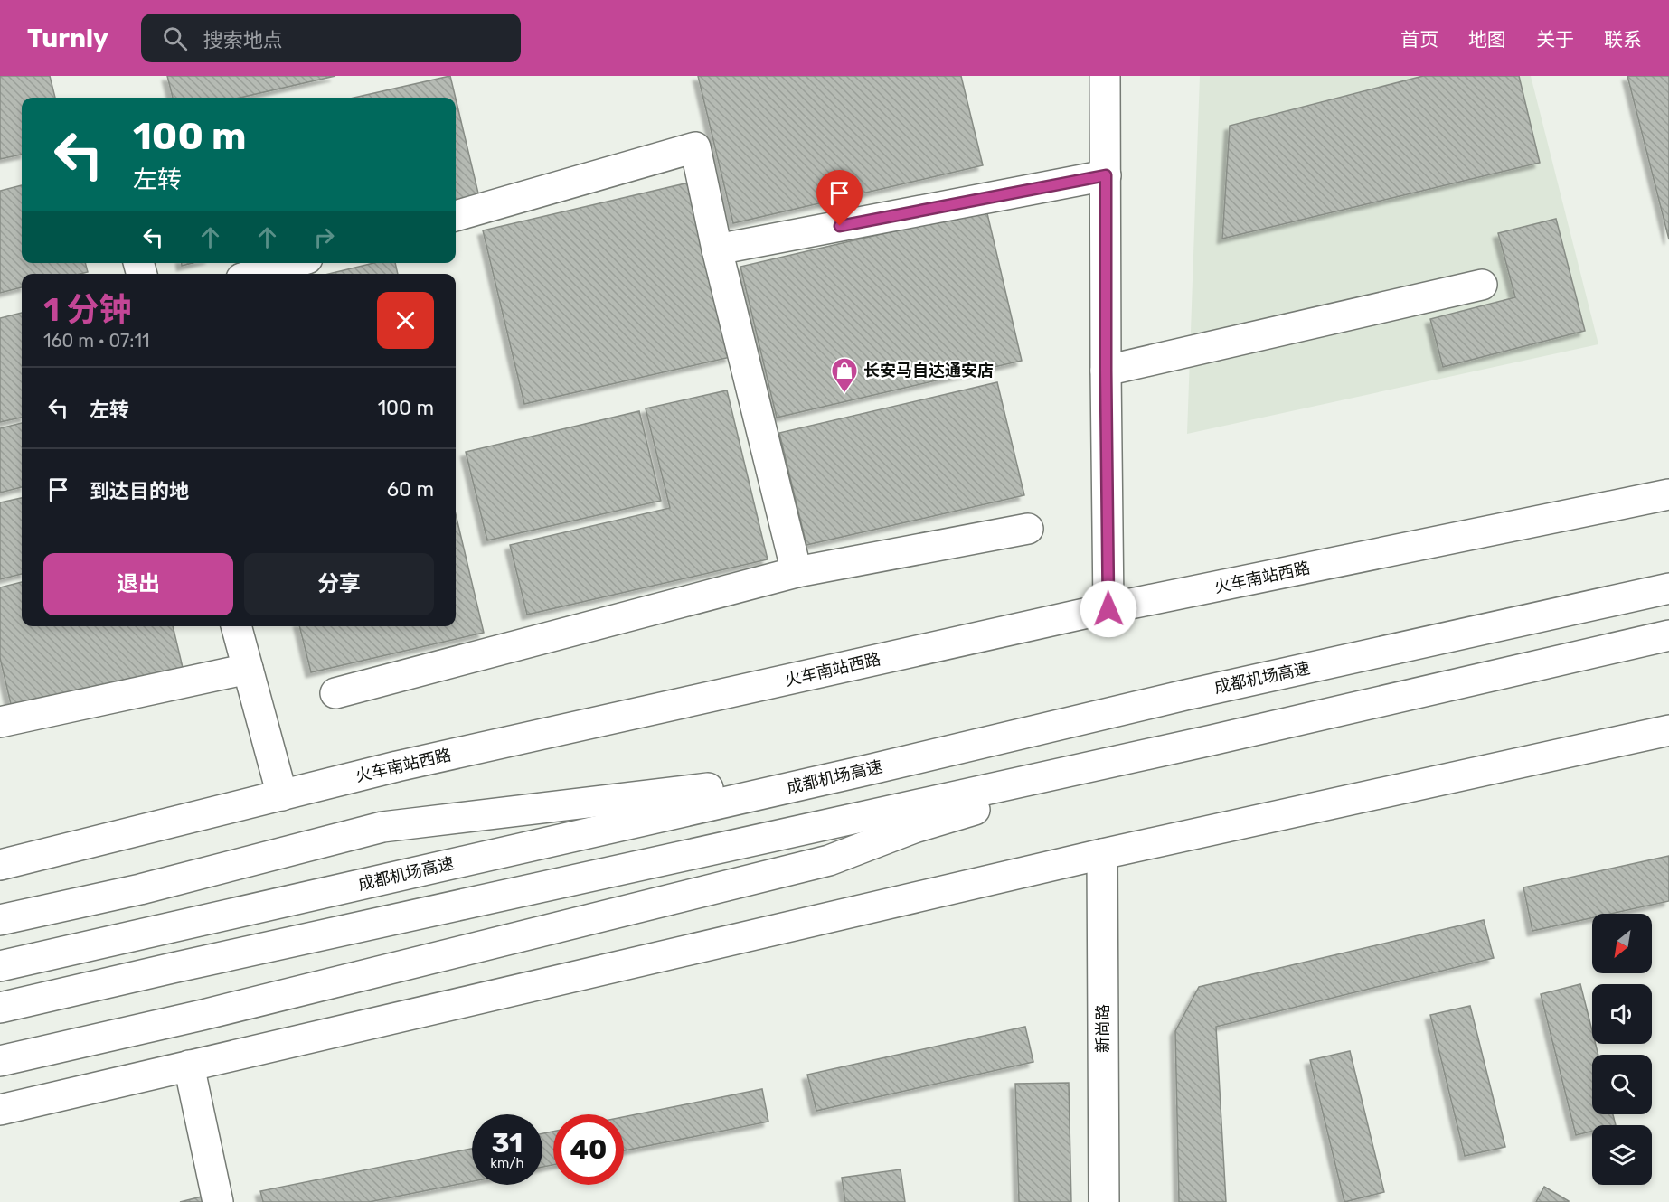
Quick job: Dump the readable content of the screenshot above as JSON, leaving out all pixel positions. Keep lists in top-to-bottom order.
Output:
{
  "streets": {
    "main road": ["火车南站西路", "成都机场高速", "新尚路"]
  },
  "places": {
    "shop": ["长安马自达通安店"]
  },
  "north": "bottom left",
  "page": {
    "header": "Turnly",
    "search": "搜索地点",
    "nav": [
      "首页",
      "地图",
      "关于",
      "联系"
    ],
    "turn": ["100 m", "左转"],
    "heading": ["1 分钟", "160 m · 07:11"],
    "list": [
      {
        "name": "左转",
        "value": "100 m"
      },
      {
        "name": "到达目的地",
        "value": "60 m"
      }
    ],
    "buttons": ["退出", "分享"],
    "speed": "31 km/h",
    "limit": "40"
  }
}
